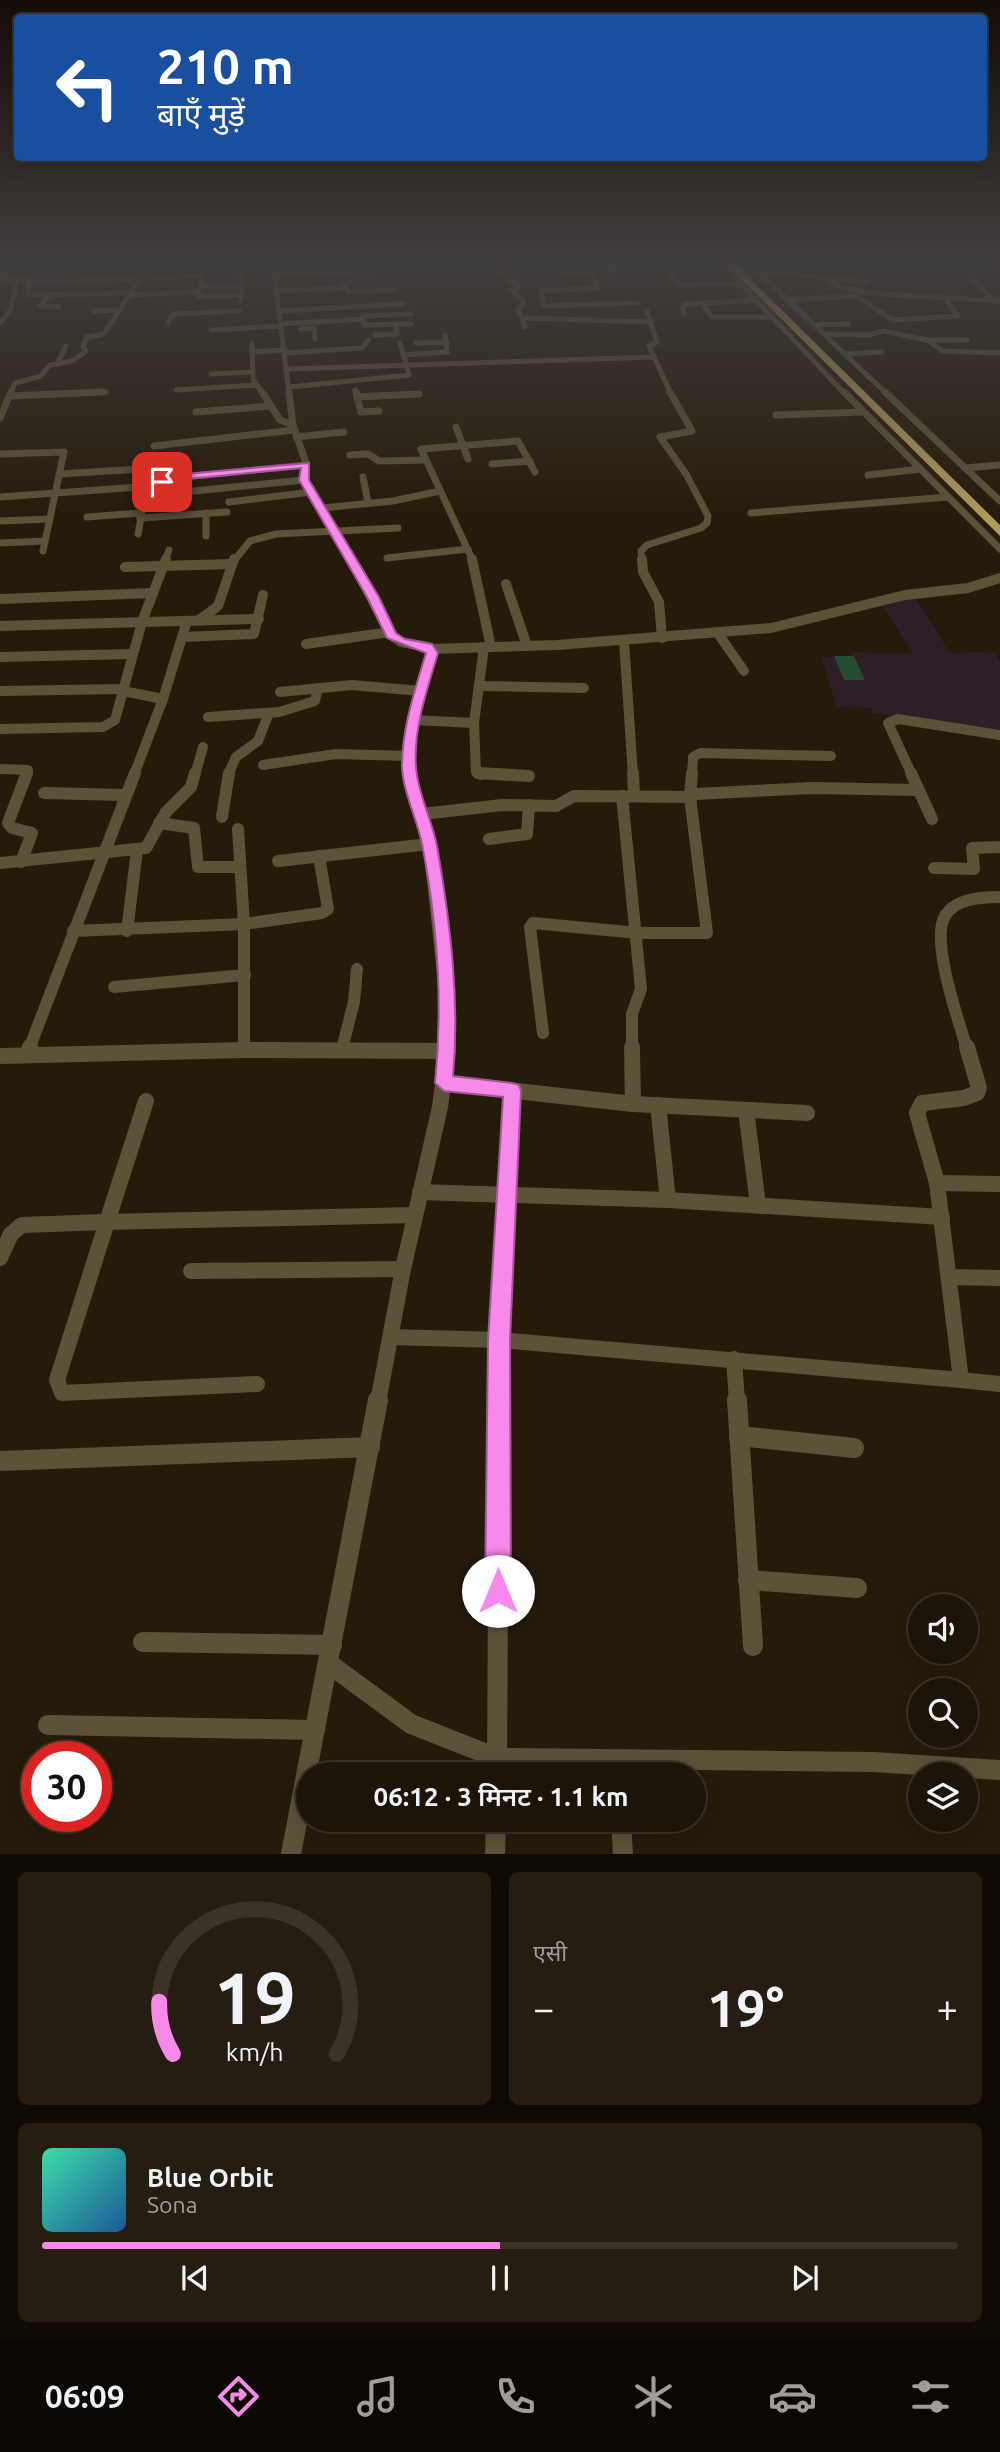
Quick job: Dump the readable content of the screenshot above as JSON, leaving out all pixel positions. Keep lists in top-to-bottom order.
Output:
{
  "page": {
    "turn": ["210 m", "बाएँ मुड़ें"],
    "limit": "30",
    "trip": "06:12 · 3 मिनट · 1.1 km",
    "tile": "एसी",
    "heat": ["−", "19°", "+"],
    "song": ["Blue Orbit", "Sona"],
    "tabs": "06:09",
    "gauge": ["19", "km/h"]
  }
}
